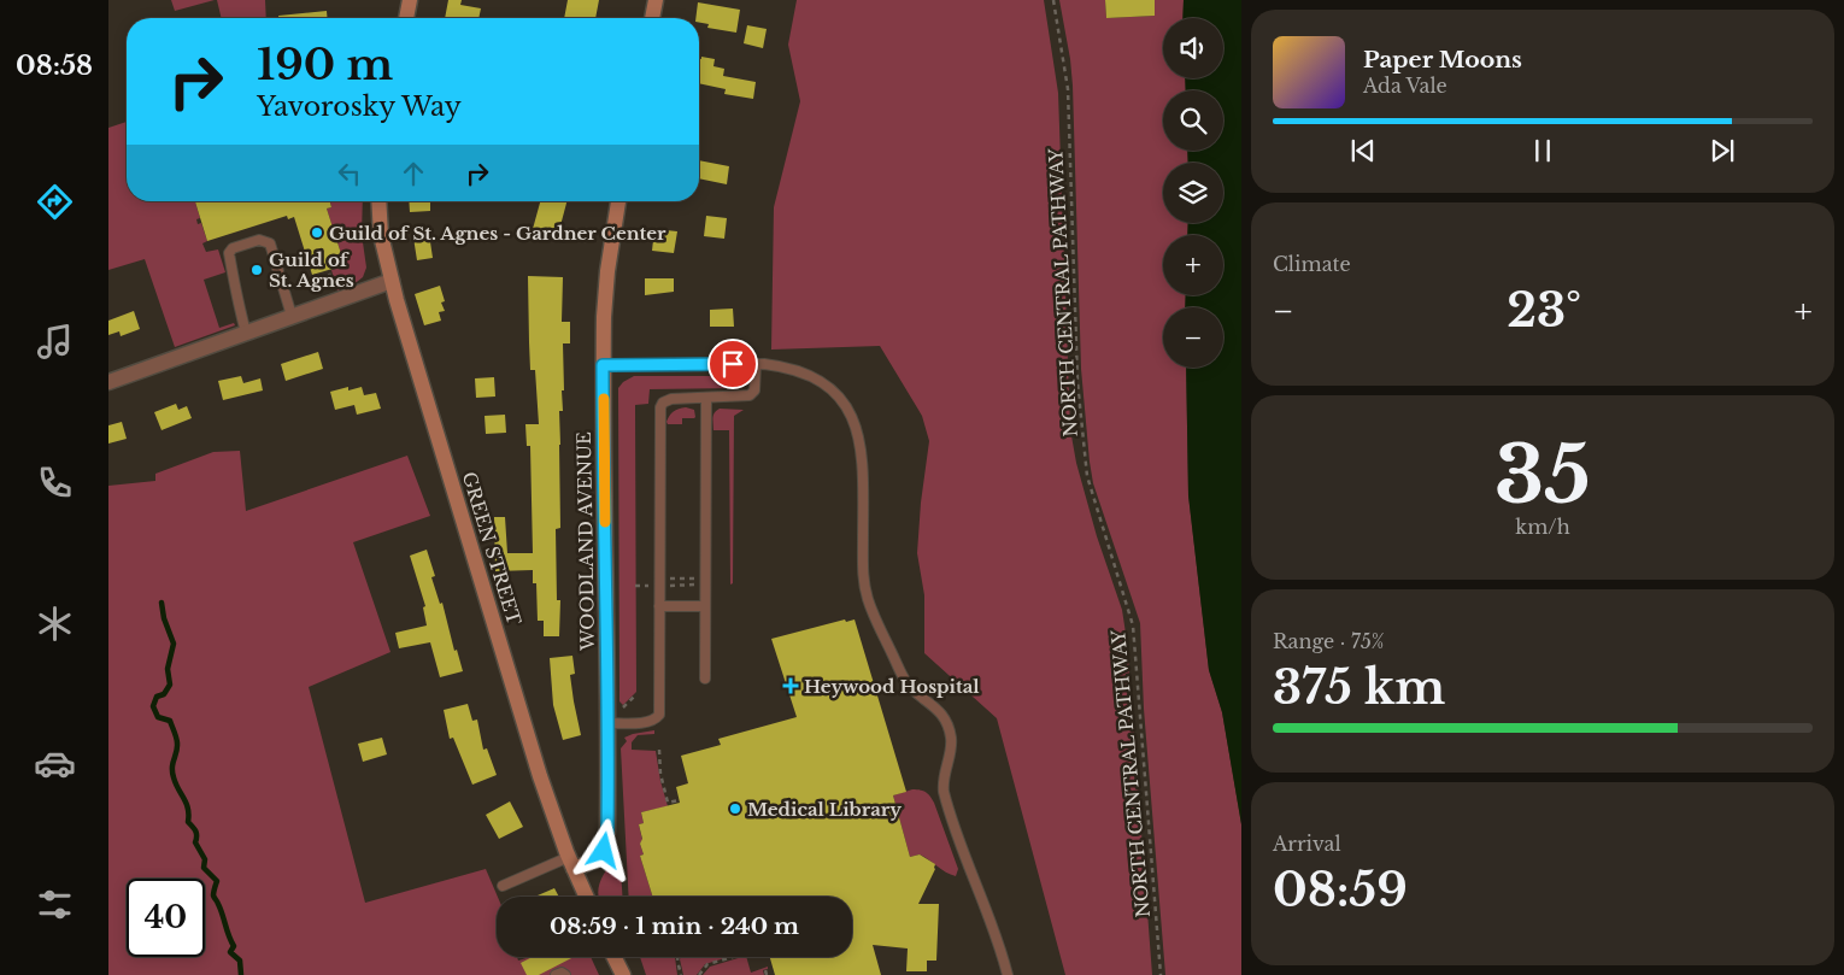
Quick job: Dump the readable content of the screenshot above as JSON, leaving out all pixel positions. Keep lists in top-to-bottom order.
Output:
{
  "streets": {
    "street": ["WOODLAND AVENUE", "GREEN STREET"],
    "path": ["NORTH CENTRAL PATHWAY"]
  },
  "crossings": [
    ["WOODLAND AVENUE", "GREEN STREET"]
  ],
  "places": {
    "other": ["Guild of St. Agnes - Gardner Center", "Guild of St. Agnes", "Medical Library"],
    "health": ["Heywood Hospital"]
  },
  "page": {
    "tabs": "08:58",
    "map_buttons": ["+", "−"],
    "turn": ["190 m", "Yavorosky Way"],
    "song": ["Paper Moons", "Ada Vale"],
    "tile": [
      "Climate",
      ["35", "km/h"],
      ["Range · 75%", "375 km"],
      ["Arrival", "08:59"]
    ],
    "heat": ["−", "23°", "+"],
    "limit": "40",
    "trip": "08:59 · 1 min · 240 m"
  }
}
